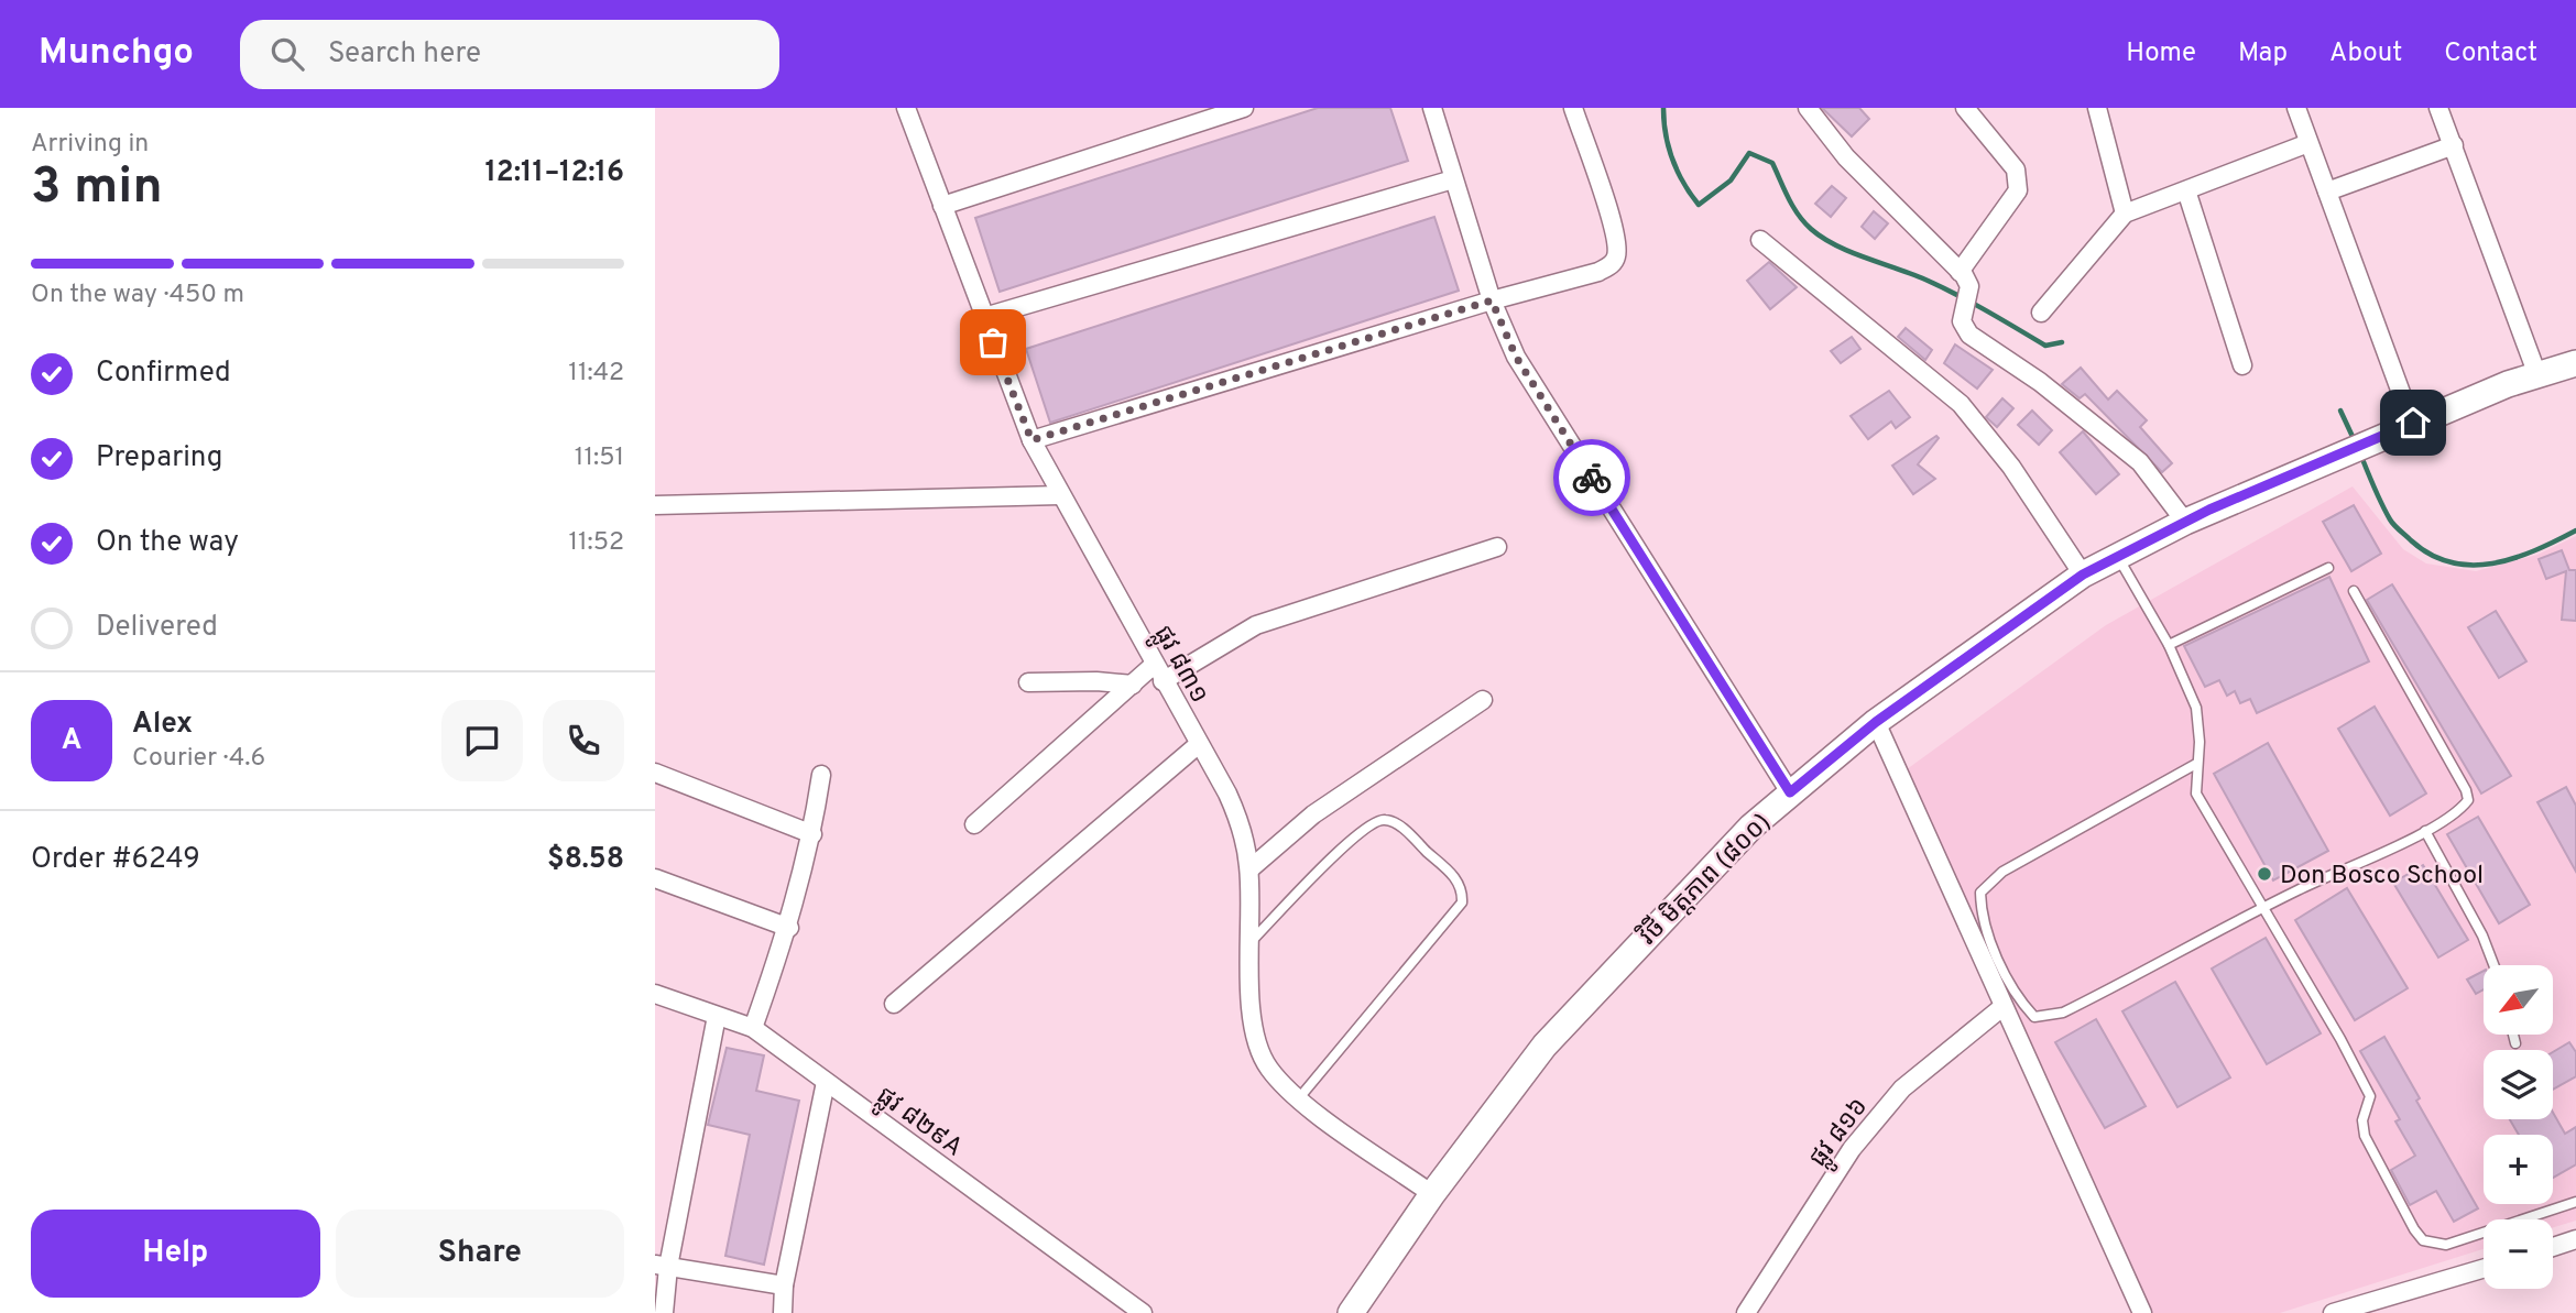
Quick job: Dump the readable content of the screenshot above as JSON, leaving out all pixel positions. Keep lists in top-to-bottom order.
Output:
{
  "streets": {
    "main road": ["វិថី មិត្តភាព (៨០០)"],
    "street": ["ផ្លូវ ៨៣១", "ផ្លូវ ៨២៩A", "ផ្លូវ ៨១៦"]
  },
  "crossings": [
    ["ផ្លូវ ៨៣១", "វិថី មិត្តភាព (៨០០)"]
  ],
  "places": ["Don Bosco School"],
  "north": "bottom left",
  "page": {
    "header": "Munchgo",
    "search": "Search here",
    "nav": [
      "Home",
      "Map",
      "About",
      "Contact"
    ],
    "heading": ["3 min", "Arriving in", "12:11–12:16"],
    "panel": [
      "Alex",
      "Courier · 4.6",
      "Order #6249",
      "$8.58"
    ],
    "bar": "On the way · 450 m",
    "list": [
      ["Confirmed", "11:42"],
      ["Preparing", "11:51"],
      ["On the way", "11:52"],
      "Delivered"
    ],
    "round": "A",
    "map_buttons": ["+", "−"],
    "buttons": ["Help", "Share"]
  }
}
